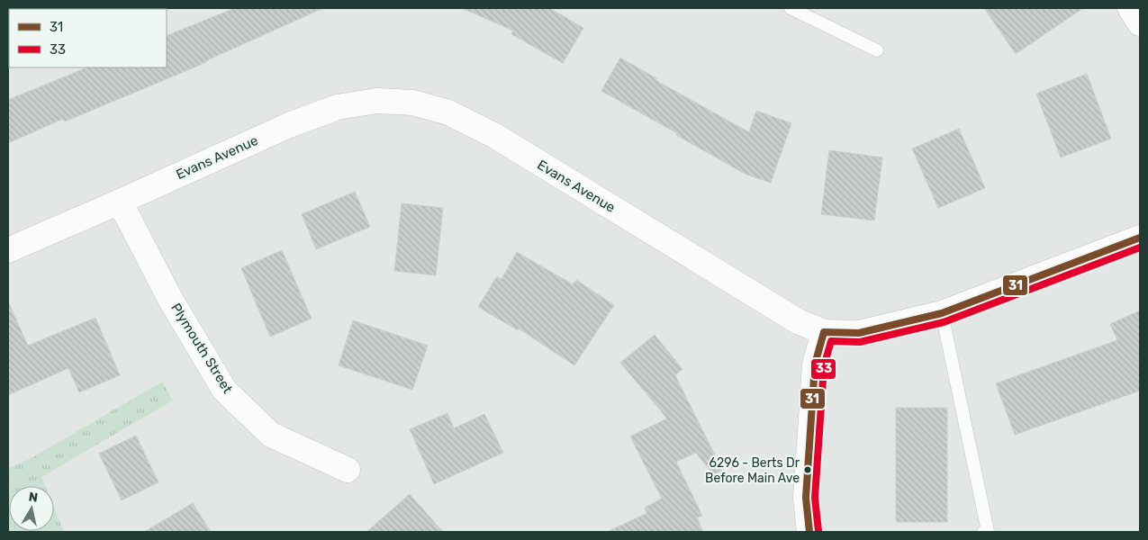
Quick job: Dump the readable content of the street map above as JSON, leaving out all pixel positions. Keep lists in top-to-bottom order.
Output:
{
  "streets": {
    "street": ["Evans Avenue", "Plymouth Street"]
  },
  "crossings": [
    ["Evans Avenue", "Plymouth Street"]
  ],
  "places": ["6296 - Berts Dr Before Main Ave"],
  "lines": ["transit line 31", "transit line 33"],
  "legend": ["31", "33"],
  "north": "top"
}
